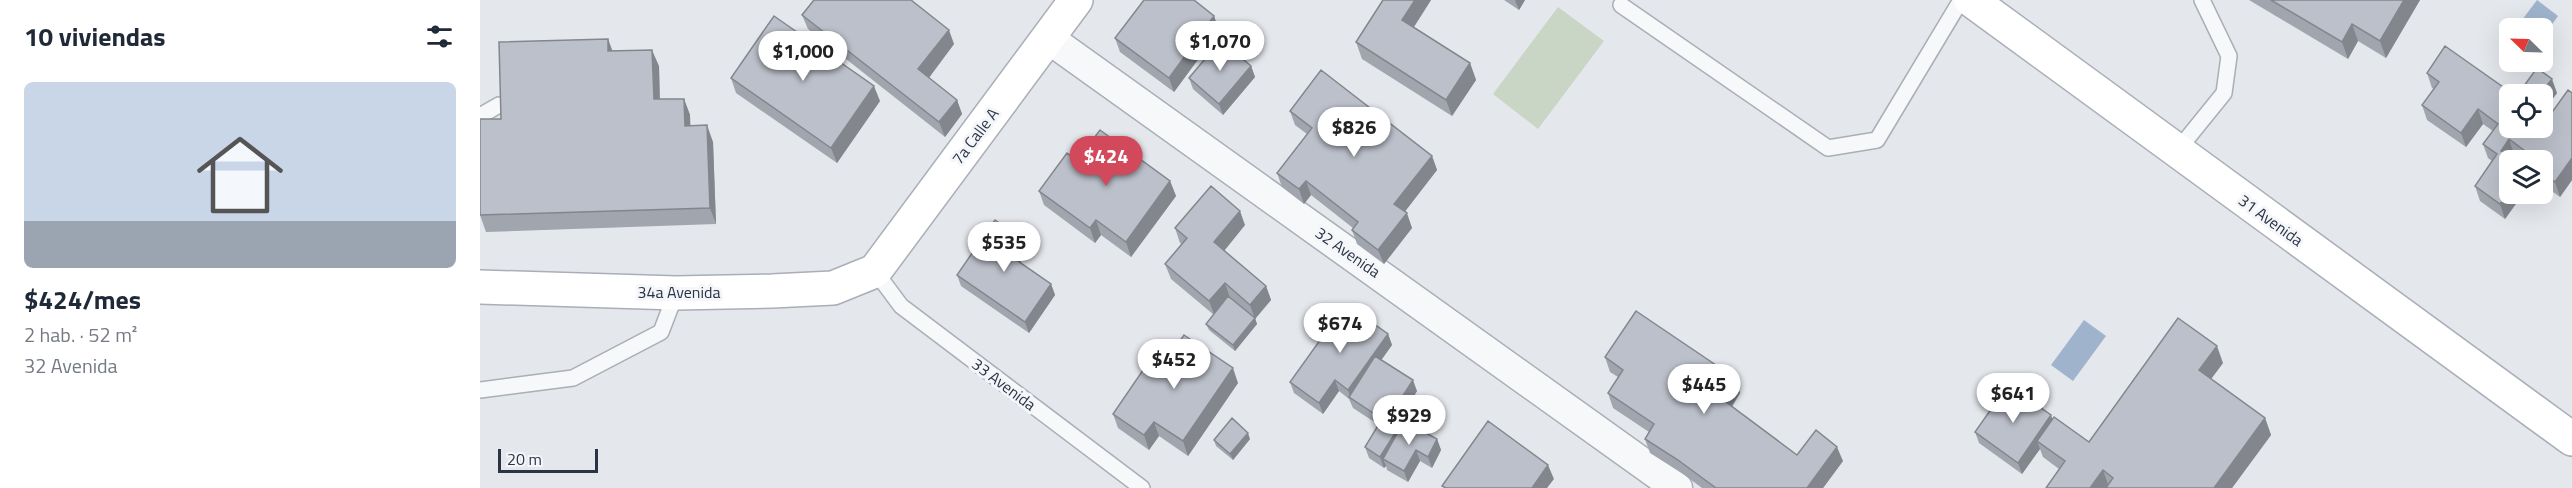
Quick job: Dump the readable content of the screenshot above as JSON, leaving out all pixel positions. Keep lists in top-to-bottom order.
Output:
{
  "streets": {
    "street": [
      "7a Calle A",
      "31 Avenida",
      "32 Avenida",
      "34a Avenida"
    ],
    "lane": ["33 Avenida"]
  },
  "crossings": [
    ["7a Calle A", "32 Avenida"],
    ["7a Calle A", "34a Avenida"],
    ["7a Calle A", "33 Avenida"],
    ["34a Avenida", "33 Avenida"]
  ],
  "scale_bar": "20 m",
  "north": "top left",
  "page": {
    "heading": "10 viviendas",
    "price": [
      "$1,070",
      "$1,000",
      "$826",
      "$424",
      "$535",
      "$674",
      "$452",
      "$445",
      "$641",
      "$929"
    ],
    "list": [
      {
        "name": "$424/mes",
        "note": "2 hab. · 52 m² · 32 Avenida"
      }
    ],
    "scale": "20 m"
  }
}
